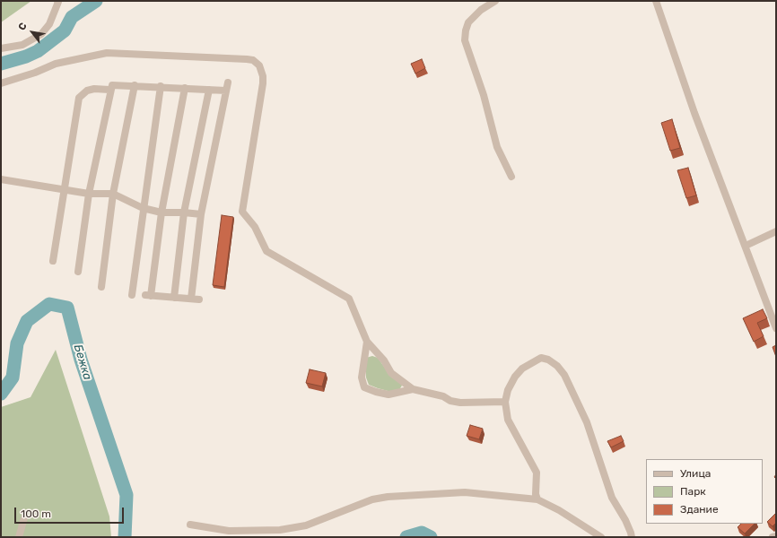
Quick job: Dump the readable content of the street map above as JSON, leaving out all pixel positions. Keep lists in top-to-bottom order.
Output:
{
  "water": ["Бежка"],
  "legend": ["Улица", "Парк", "Здание"],
  "scale_bar": "100 m",
  "north": "top left"
}
